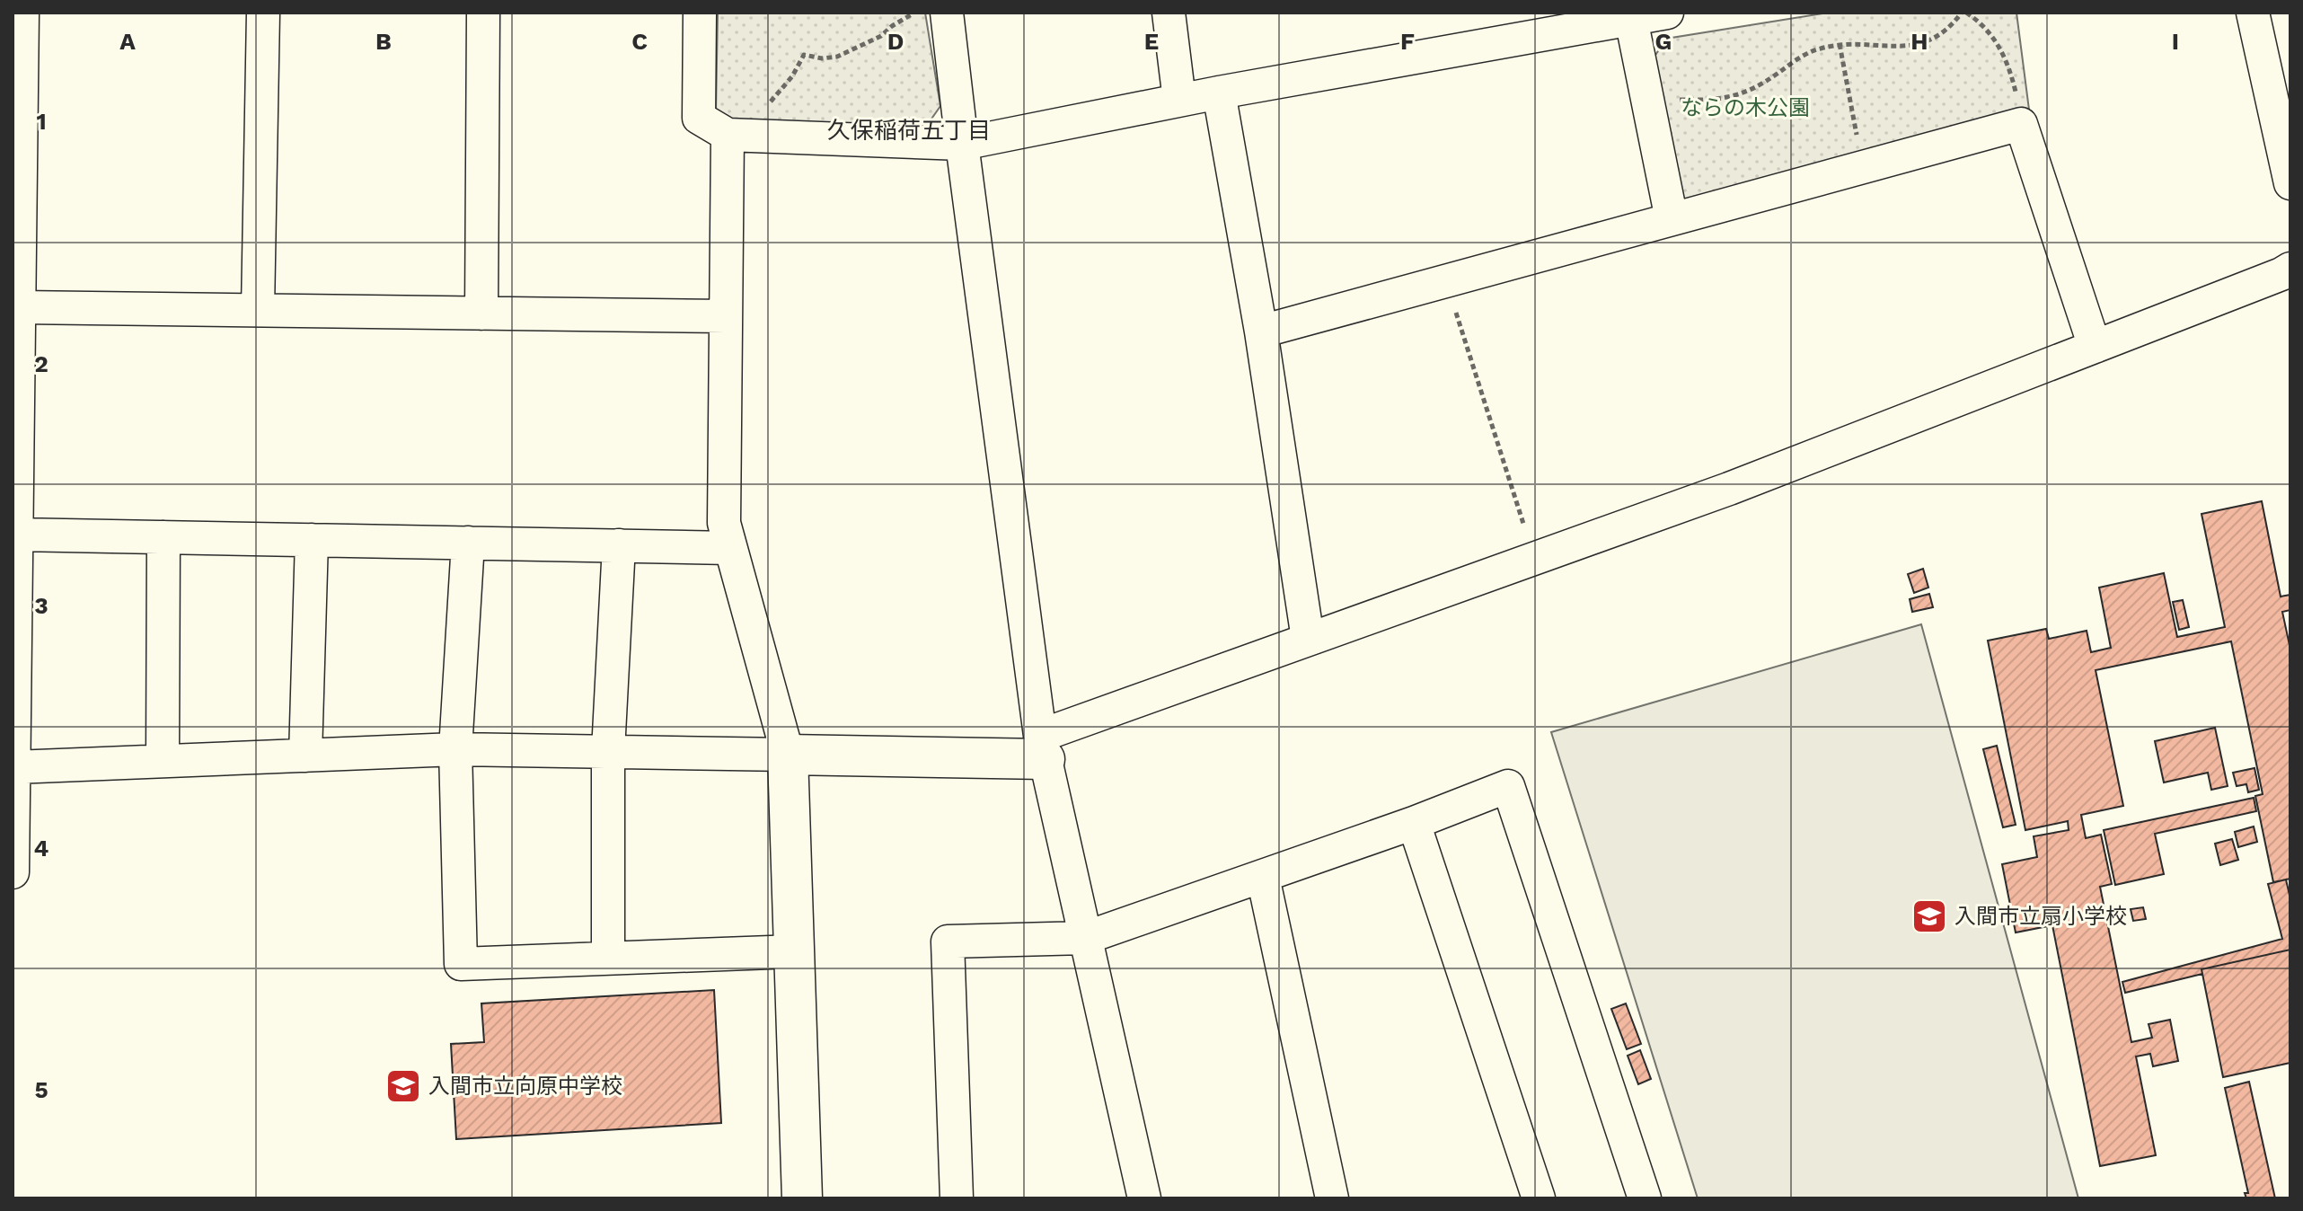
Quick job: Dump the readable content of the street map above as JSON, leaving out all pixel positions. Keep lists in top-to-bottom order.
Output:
{
  "districts": ["久保稲荷五丁目"],
  "parks": ["ならの木公園"],
  "places": {
    "school or university": ["入間市立扇小学校", "入間市立向原中学校"]
  },
  "grid": {
    "columns": [
      "A",
      "B",
      "C",
      "D",
      "E",
      "F",
      "G",
      "H",
      "I"
    ],
    "rows": [
      "1",
      "2",
      "3",
      "4",
      "5"
    ]
  }
}
